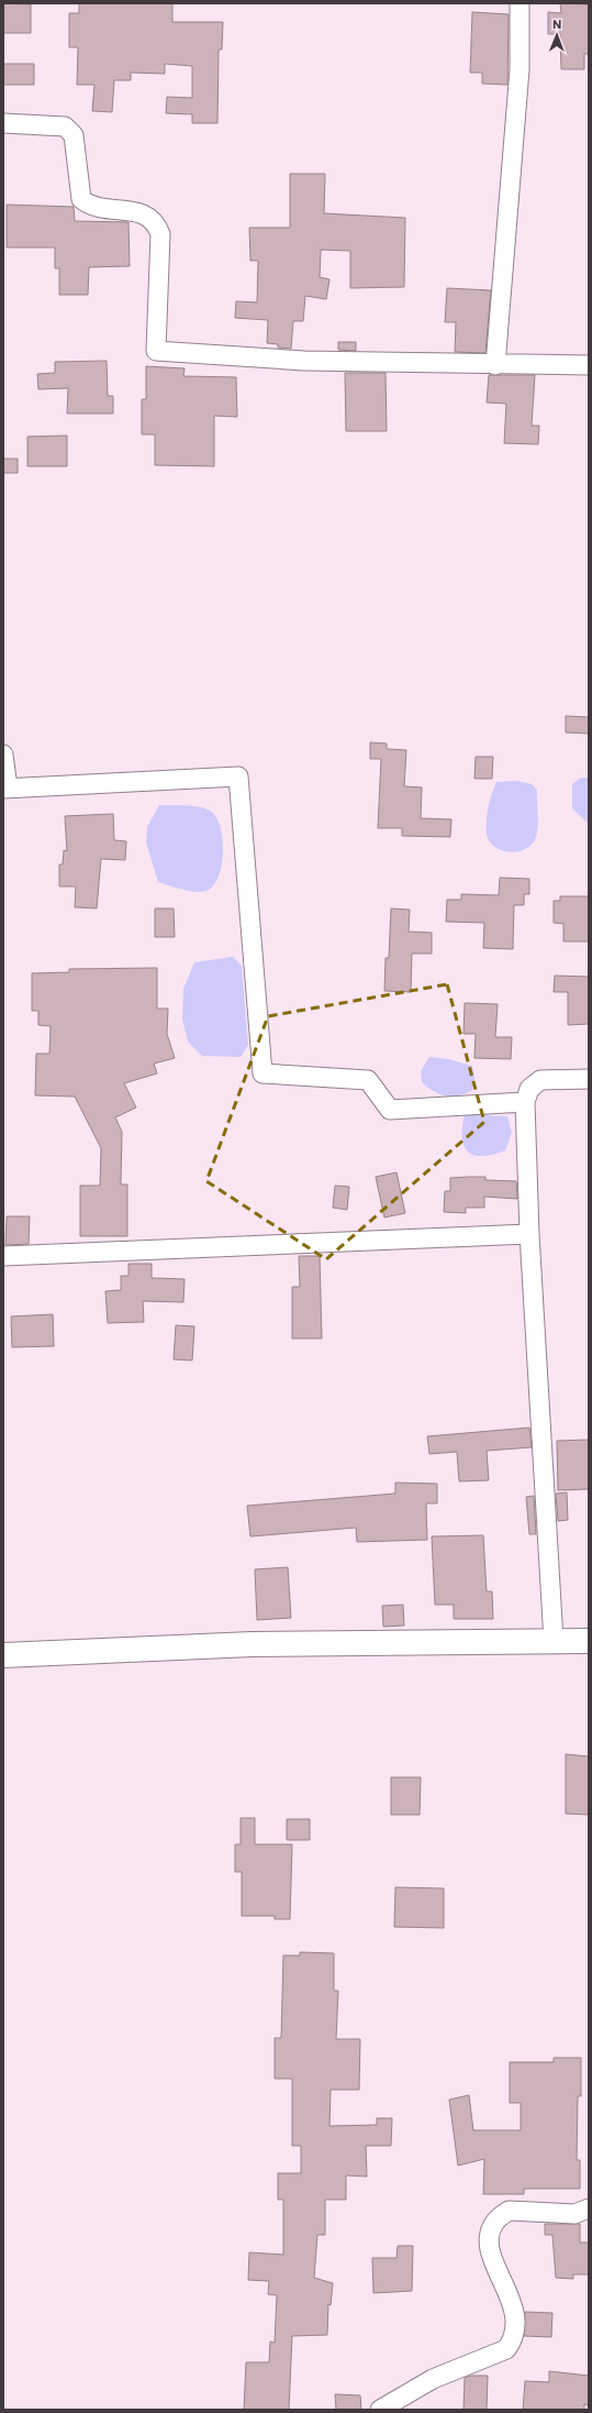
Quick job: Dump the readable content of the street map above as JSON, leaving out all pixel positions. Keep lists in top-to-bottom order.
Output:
{
  "north": "top"
}
